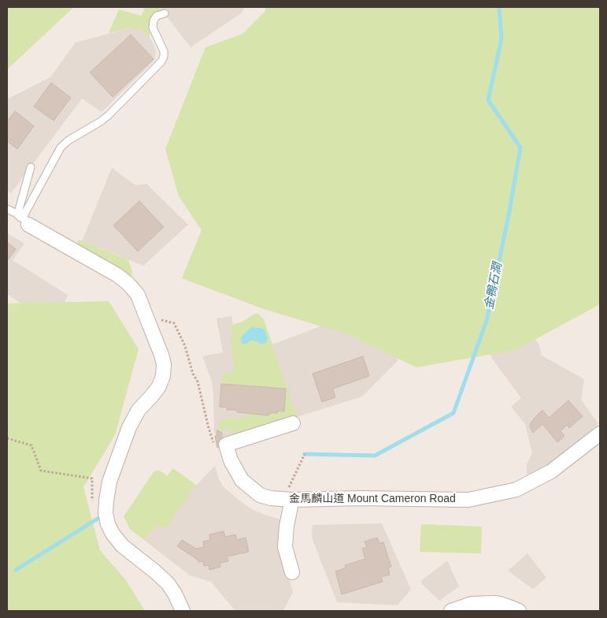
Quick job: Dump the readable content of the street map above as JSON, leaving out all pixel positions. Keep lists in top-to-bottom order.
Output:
{
  "streets": {
    "street": ["金馬麟山道 Mount Cameron Road"]
  },
  "water": ["金鴨石澗"]
}
